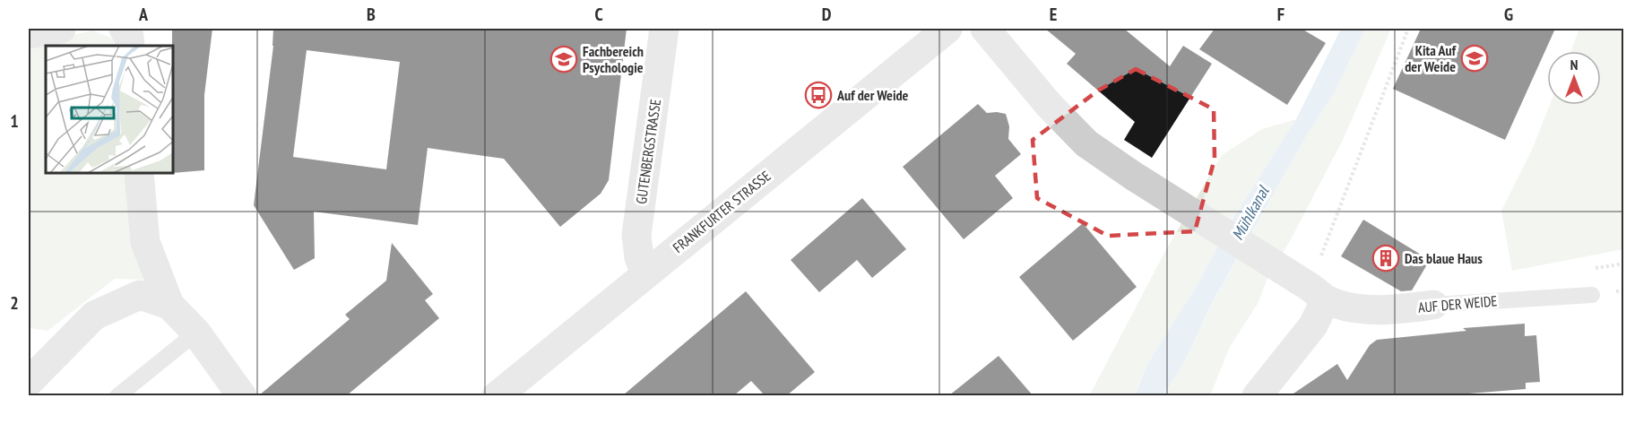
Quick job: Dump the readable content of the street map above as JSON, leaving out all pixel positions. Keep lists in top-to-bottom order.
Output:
{
  "streets": {
    "street": ["GUTENBERGSTRASSE", "FRANKFURTER STRASSE", "AUF DER WEIDE"]
  },
  "crossings": [
    ["GUTENBERGSTRASSE", "FRANKFURTER STRASSE"]
  ],
  "water": ["Mühlkanal"],
  "places": {
    "school or university": ["Kita Auf der Weide", "Fachbereich Psychologie"],
    "bus stop": ["Auf der Weide"],
    "building": ["Das blaue Haus"]
  },
  "north": "top",
  "grid": {
    "columns": [
      "A",
      "B",
      "C",
      "D",
      "E",
      "F",
      "G"
    ],
    "rows": ["1", "2"]
  }
}
